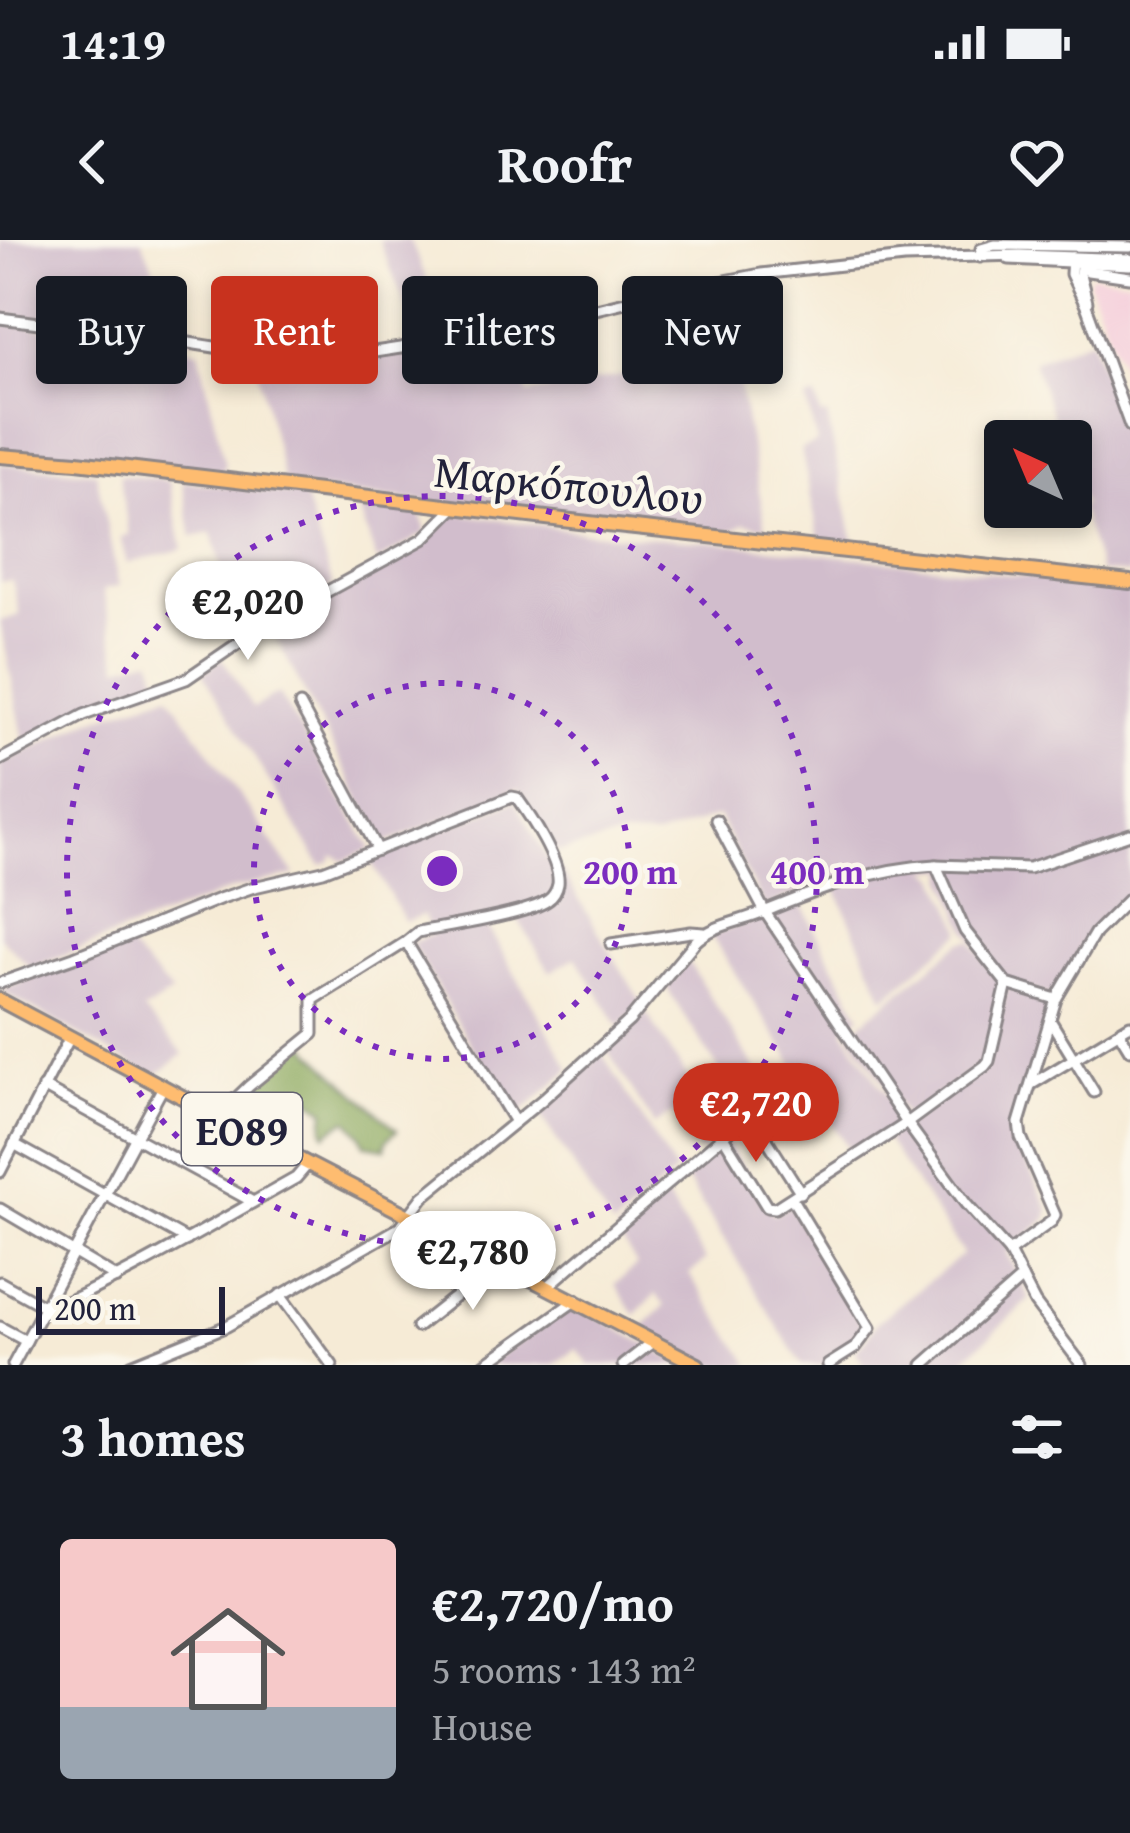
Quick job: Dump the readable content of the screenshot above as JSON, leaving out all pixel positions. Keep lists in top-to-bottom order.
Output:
{
  "streets": {
    "main road": ["Μαρκόπουλου", "ΕΟ89"]
  },
  "scale_bar": "200 m",
  "north": "top left",
  "page": {
    "status": "14:19",
    "header": "Roofr",
    "chip": [
      "Buy",
      "Rent",
      "Filters",
      "New"
    ],
    "price": ["€2,020", "€2,720", "€2,780"],
    "scale": "200 m",
    "heading": "3 homes",
    "list": [
      {
        "name": "€2,720/mo",
        "note": "5 rooms · 143 m² · House"
      }
    ]
  },
  "rings": ["200 m", "400 m"]
}
